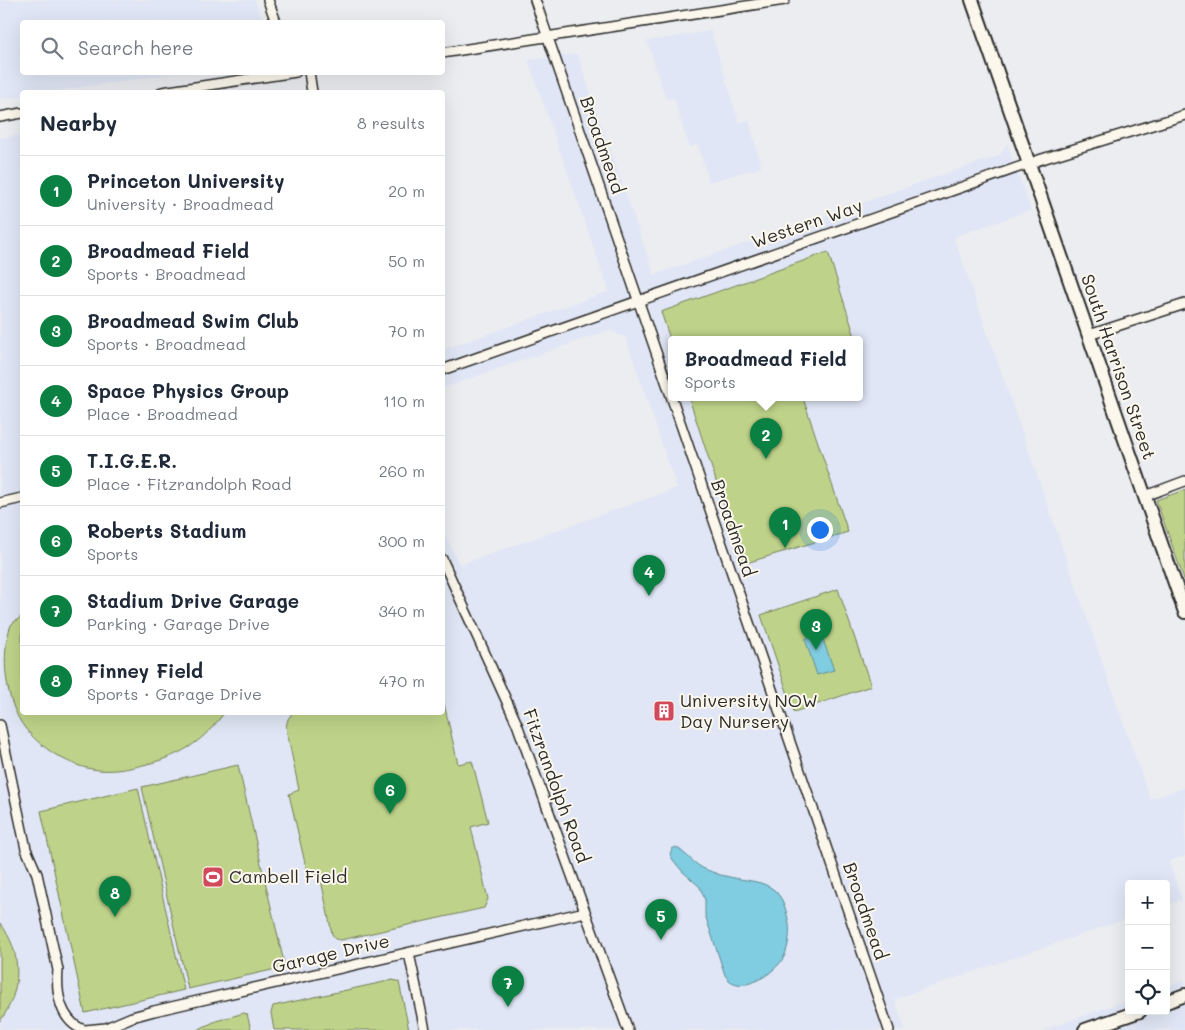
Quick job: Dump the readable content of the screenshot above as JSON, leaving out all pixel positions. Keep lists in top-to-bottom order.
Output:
{
  "streets": {
    "street": [
      "Broadmead",
      "Western Way",
      "South Harrison Street",
      "Fitzrandolph Road",
      "Garage Drive"
    ]
  },
  "crossings": [
    ["Broadmead", "Western Way"],
    ["Western Way", "South Harrison Street"],
    ["Fitzrandolph Road", "Garage Drive"]
  ],
  "places": {
    "building": ["University NOW Day Nursery"],
    "sports": ["Cambell Field"]
  },
  "page": {
    "search": "Search here",
    "heading": ["Nearby", "8 results"],
    "list": [
      {
        "mark": "1",
        "name": "Princeton University",
        "note": "University · Broadmead",
        "value": "20 m"
      },
      {
        "mark": "2",
        "name": "Broadmead Field",
        "note": "Sports · Broadmead",
        "value": "50 m"
      },
      {
        "mark": "3",
        "name": "Broadmead Swim Club",
        "note": "Sports · Broadmead",
        "value": "70 m"
      },
      {
        "mark": "4",
        "name": "Space Physics Group",
        "note": "Place · Broadmead",
        "value": "110 m"
      },
      {
        "mark": "5",
        "name": "T.I.G.E.R.",
        "note": "Place · Fitzrandolph Road",
        "value": "260 m"
      },
      {
        "mark": "6",
        "name": "Roberts Stadium",
        "note": "Sports",
        "value": "300 m"
      },
      {
        "mark": "7",
        "name": "Stadium Drive Garage",
        "note": "Parking · Garage Drive",
        "value": "340 m"
      },
      {
        "mark": "8",
        "name": "Finney Field",
        "note": "Sports · Garage Drive",
        "value": "470 m"
      }
    ],
    "popup": ["Broadmead Field", "Sports"],
    "pins": [
      "2",
      "1",
      "4",
      "3",
      "6",
      "8",
      "5",
      "7"
    ],
    "map_buttons": ["+", "−"]
  }
}
